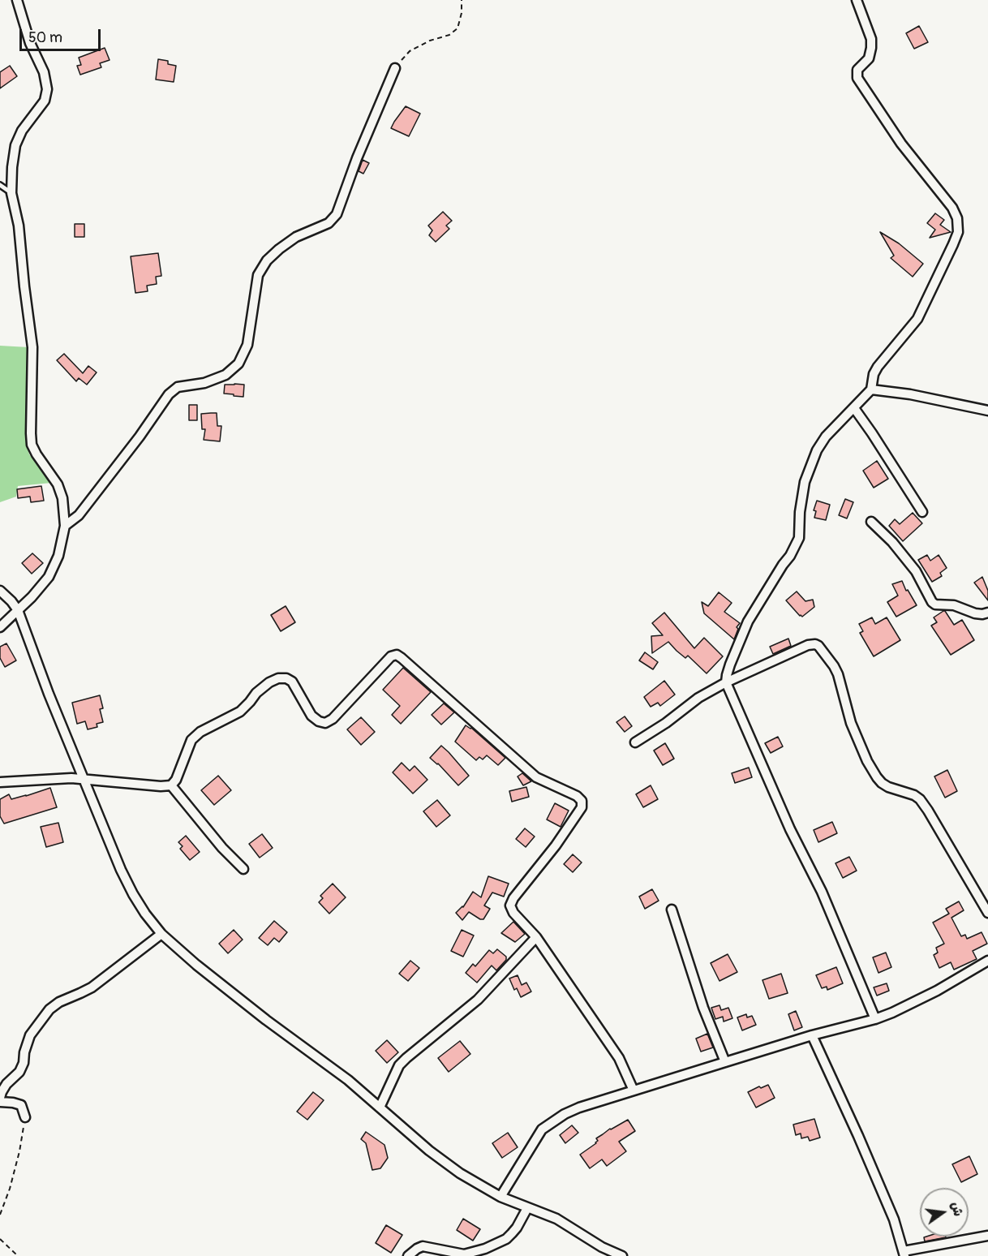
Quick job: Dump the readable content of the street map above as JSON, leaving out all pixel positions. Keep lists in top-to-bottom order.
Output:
{
  "scale_bar": "50 m",
  "north": "right"
}
